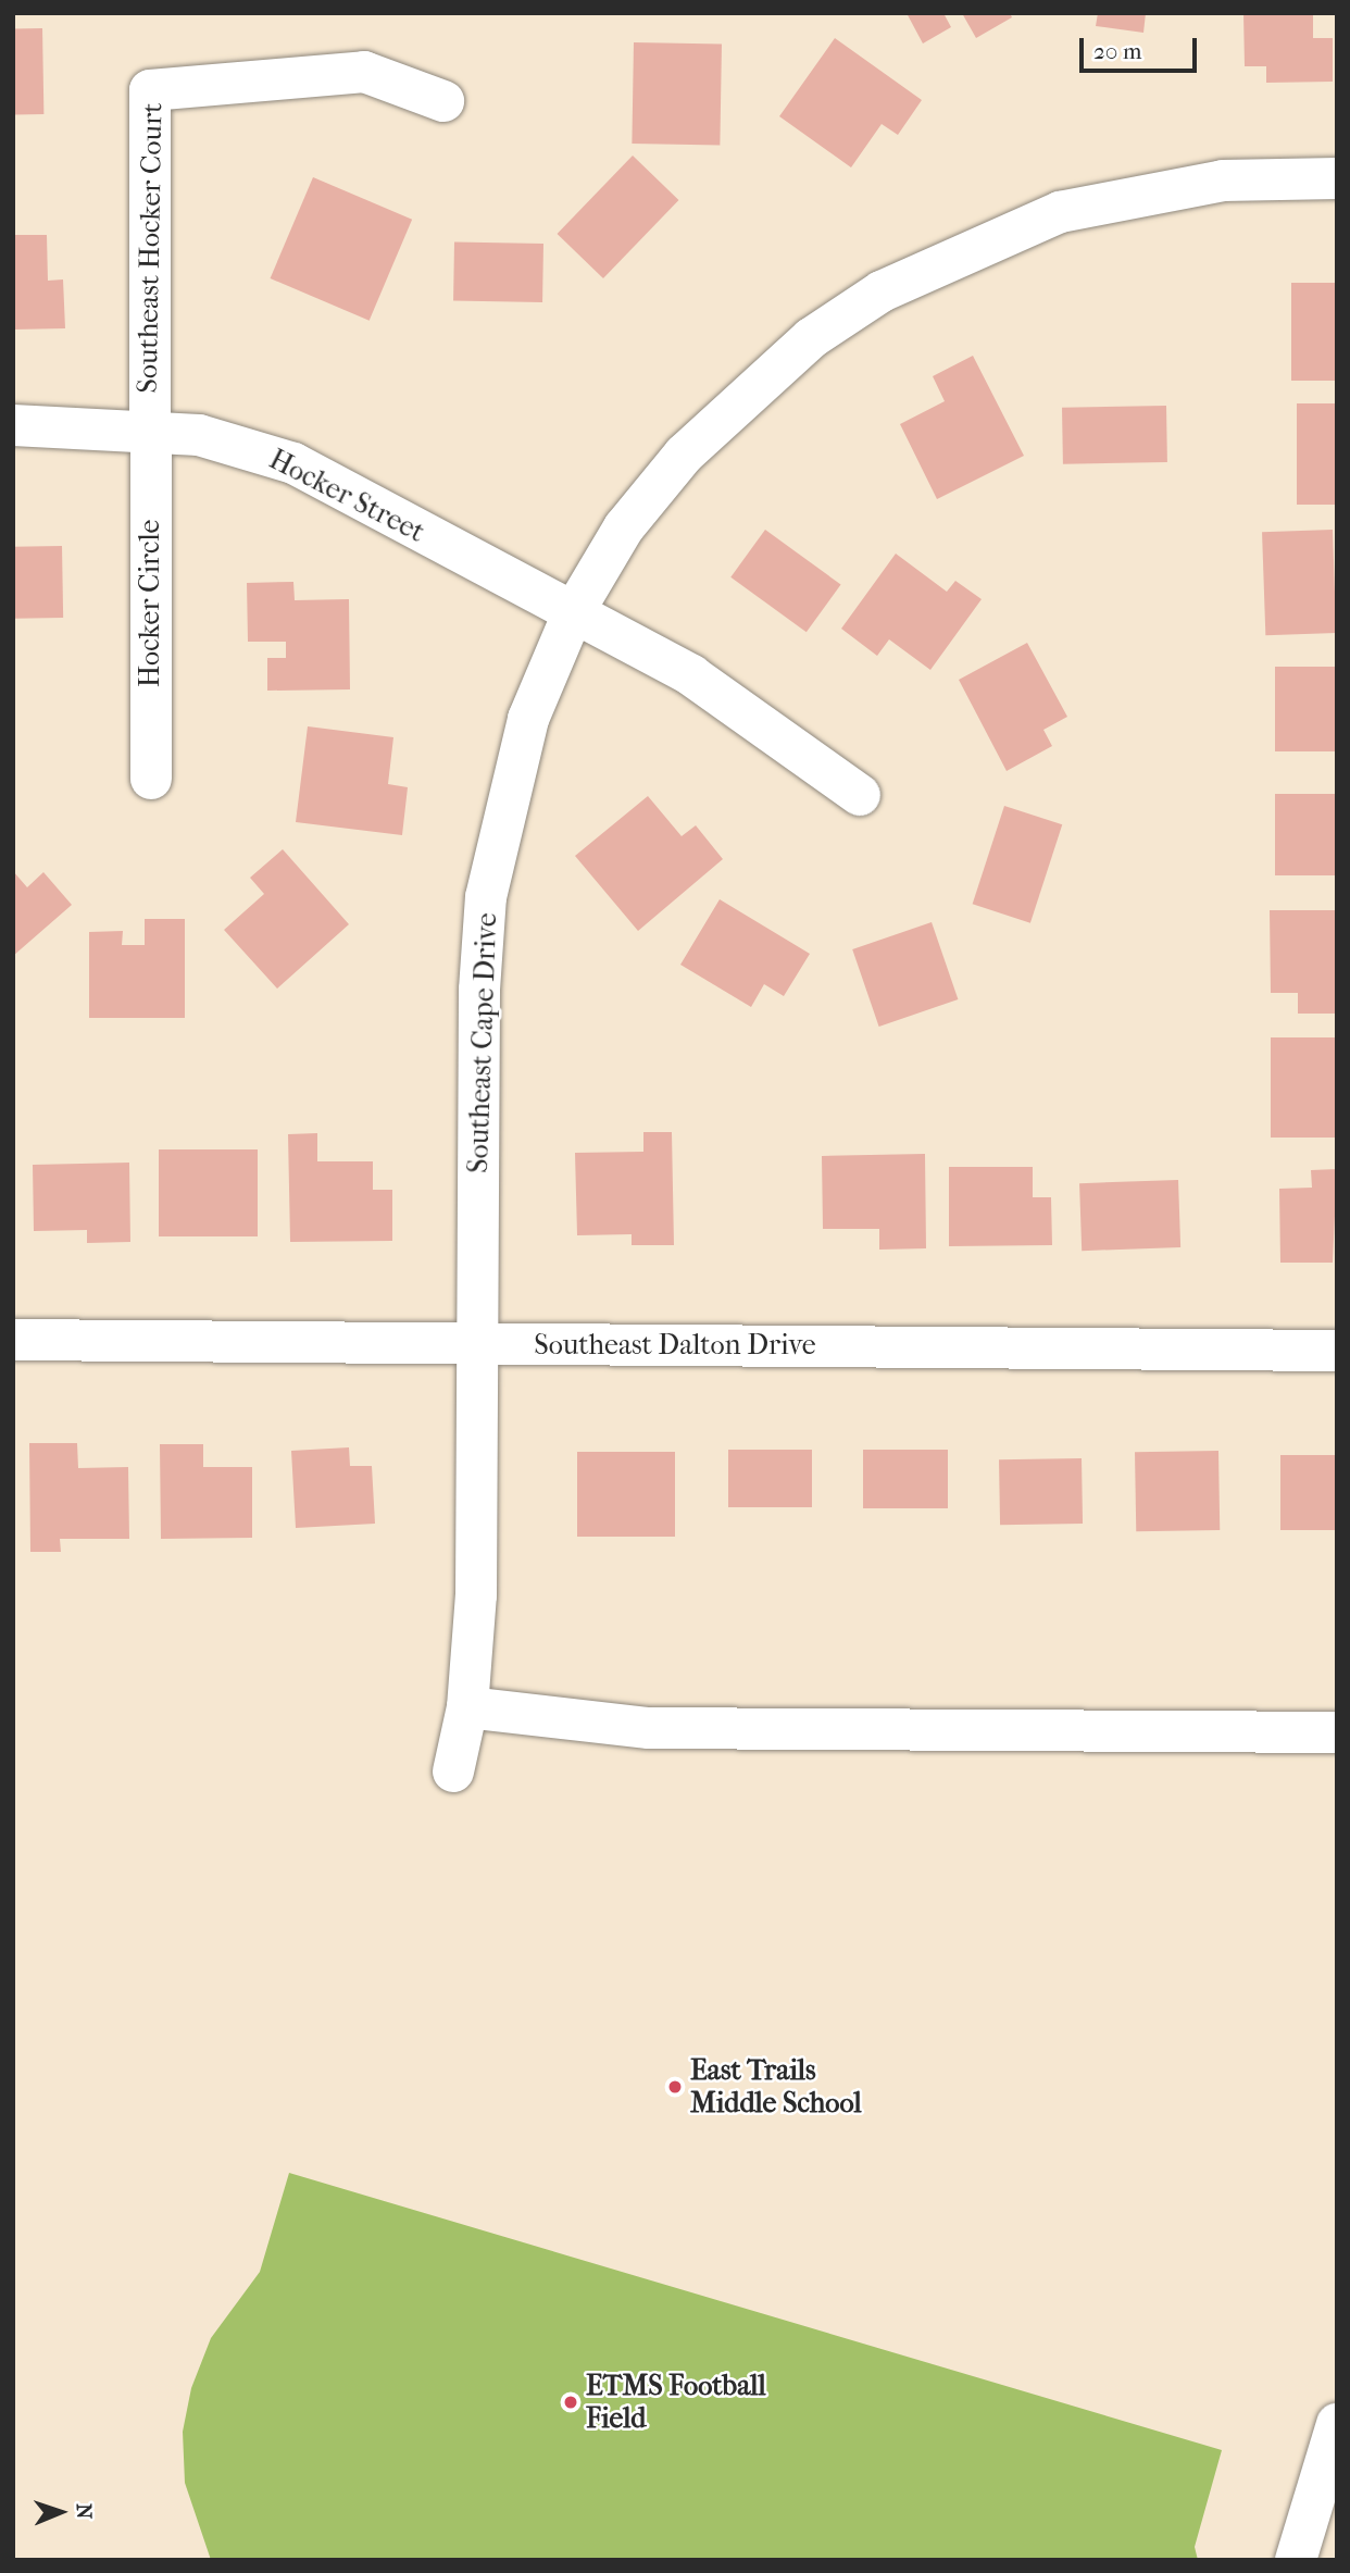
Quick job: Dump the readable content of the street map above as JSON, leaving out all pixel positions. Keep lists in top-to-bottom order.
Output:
{
  "streets": {
    "street": [
      "Southeast Hocker Court",
      "Hocker Street",
      "Hocker Circle",
      "Southeast Cape Drive",
      "Southeast Dalton Drive"
    ]
  },
  "crossings": [
    ["Southeast Hocker Court", "Hocker Street"],
    ["Southeast Hocker Court", "Hocker Circle"],
    ["Hocker Street", "Hocker Circle"],
    ["Hocker Street", "Southeast Cape Drive"],
    ["Southeast Cape Drive", "Southeast Dalton Drive"]
  ],
  "places": ["East Trails Middle School", "ETMS Football Field"],
  "scale_bar": "20 m",
  "north": "right"
}
